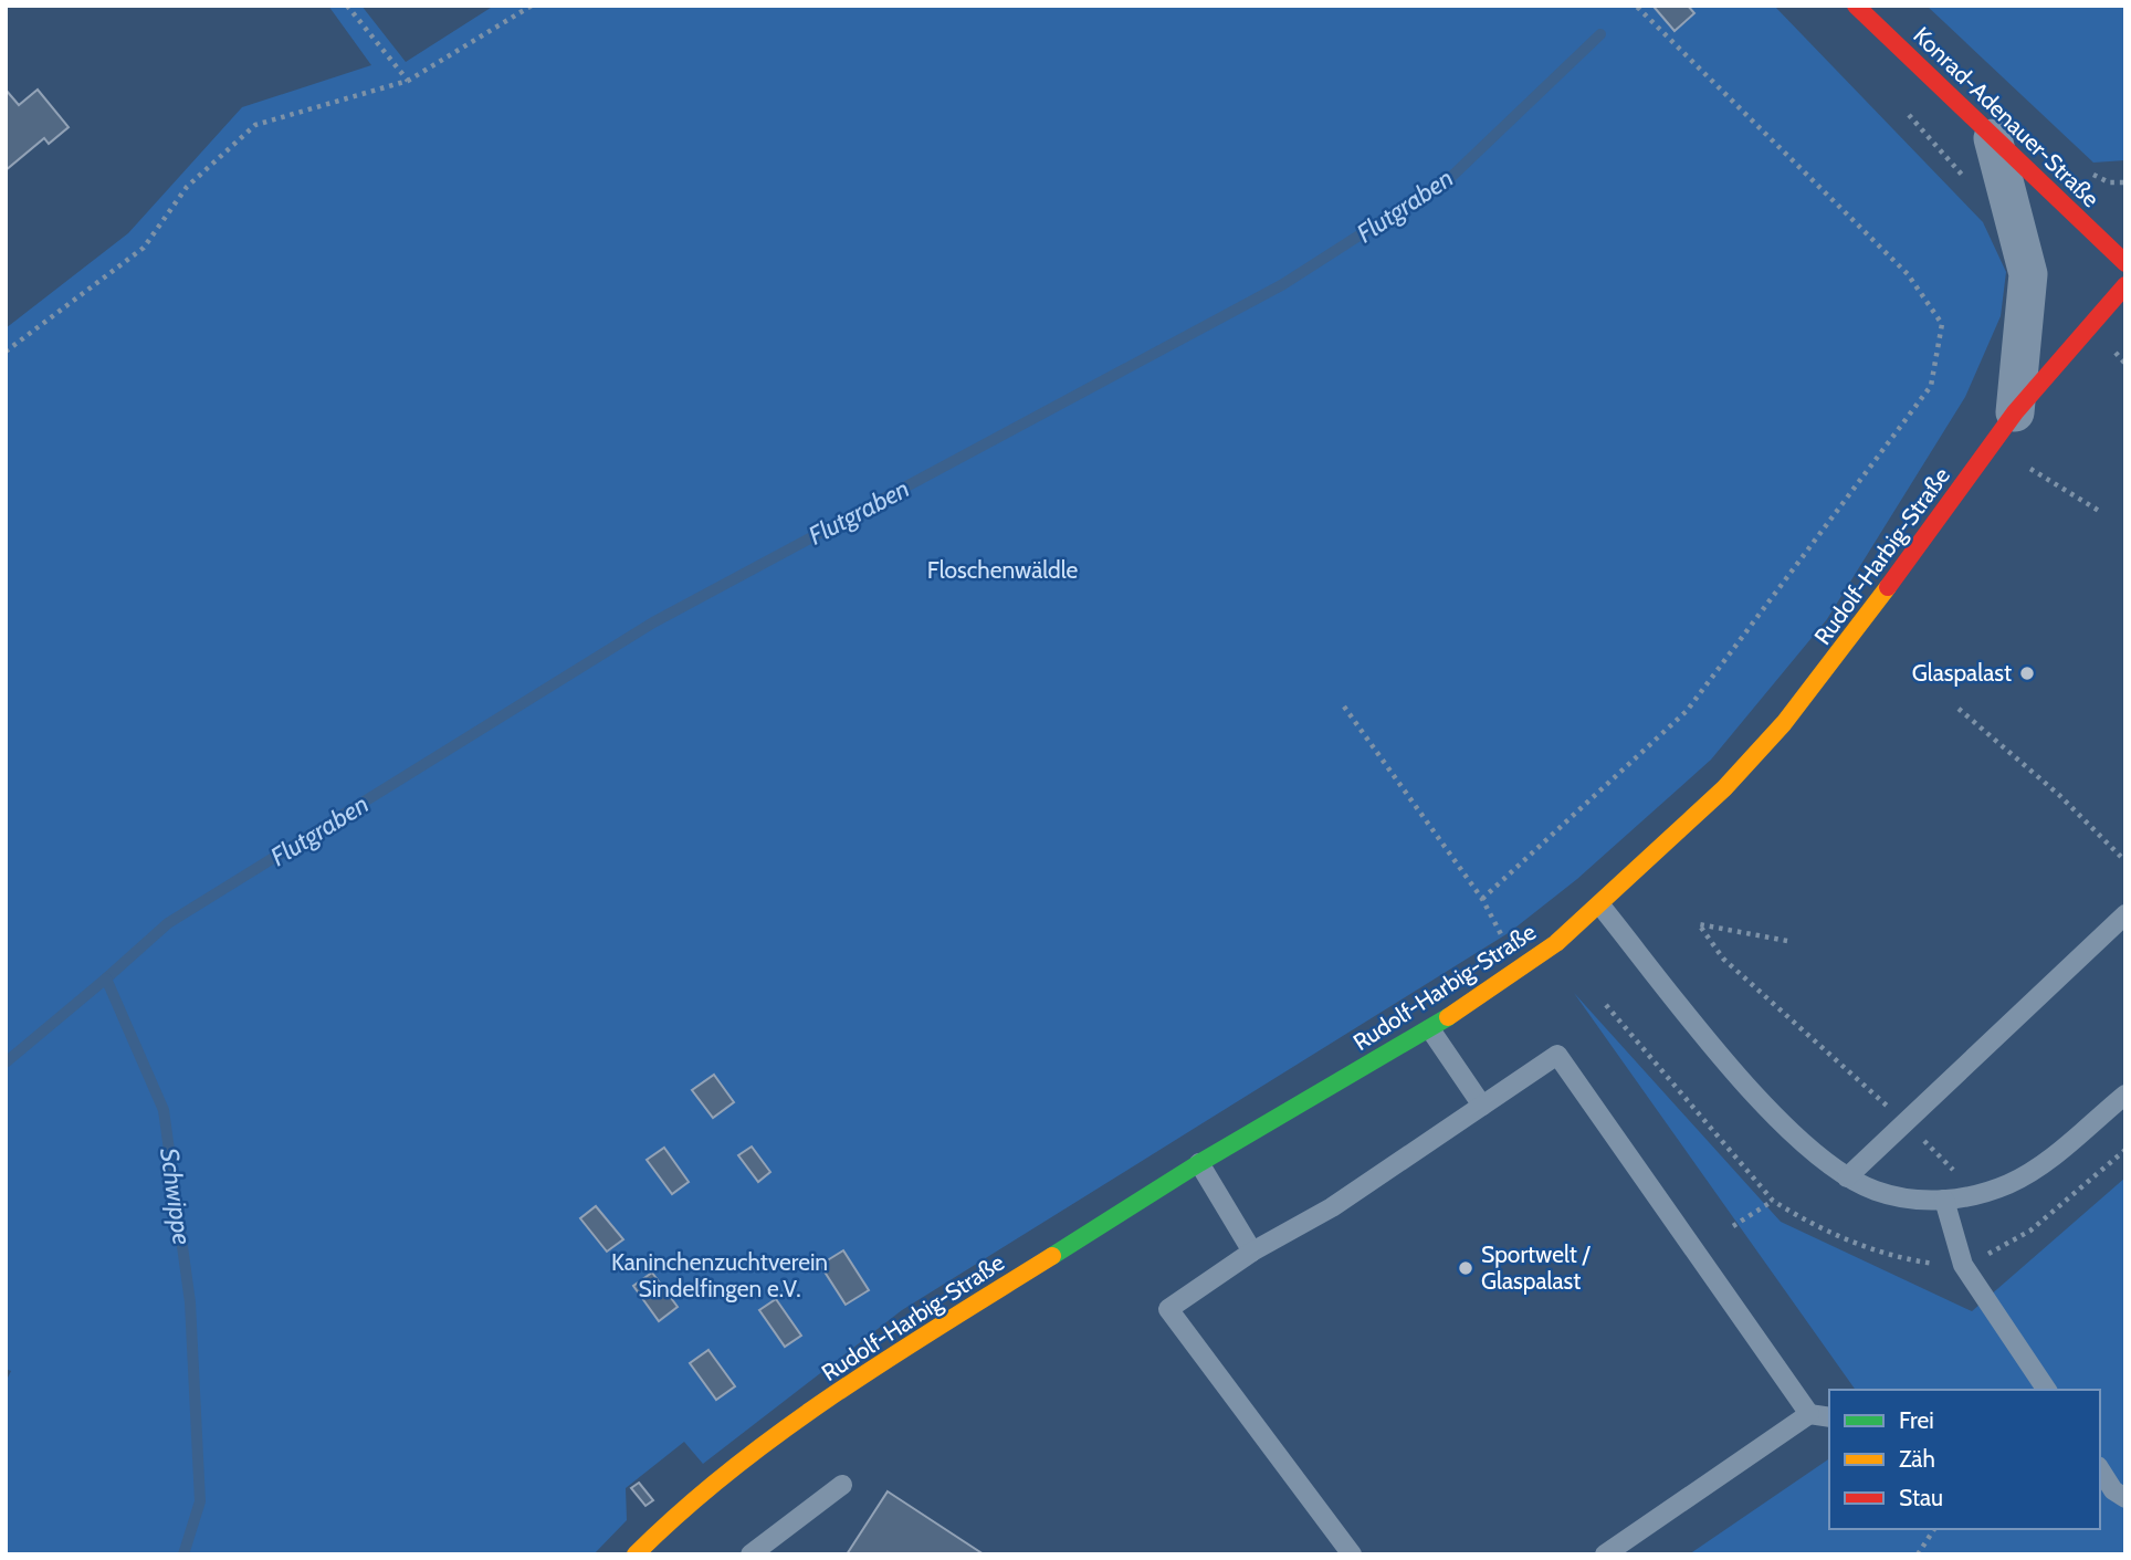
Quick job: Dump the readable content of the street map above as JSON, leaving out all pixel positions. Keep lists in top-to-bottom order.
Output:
{
  "streets": {
    "street": ["Konrad-Adenauer-Straße", "Rudolf-Harbig-Straße"]
  },
  "water": ["Flutgraben", "Schwippe"],
  "parks": ["Floschenwäldle", "Kaninchenzuchtverein Sindelfingen e.V."],
  "places": ["Glaspalast", "Sportwelt / Glaspalast"],
  "legend": ["Frei", "Zäh", "Stau"]
}
